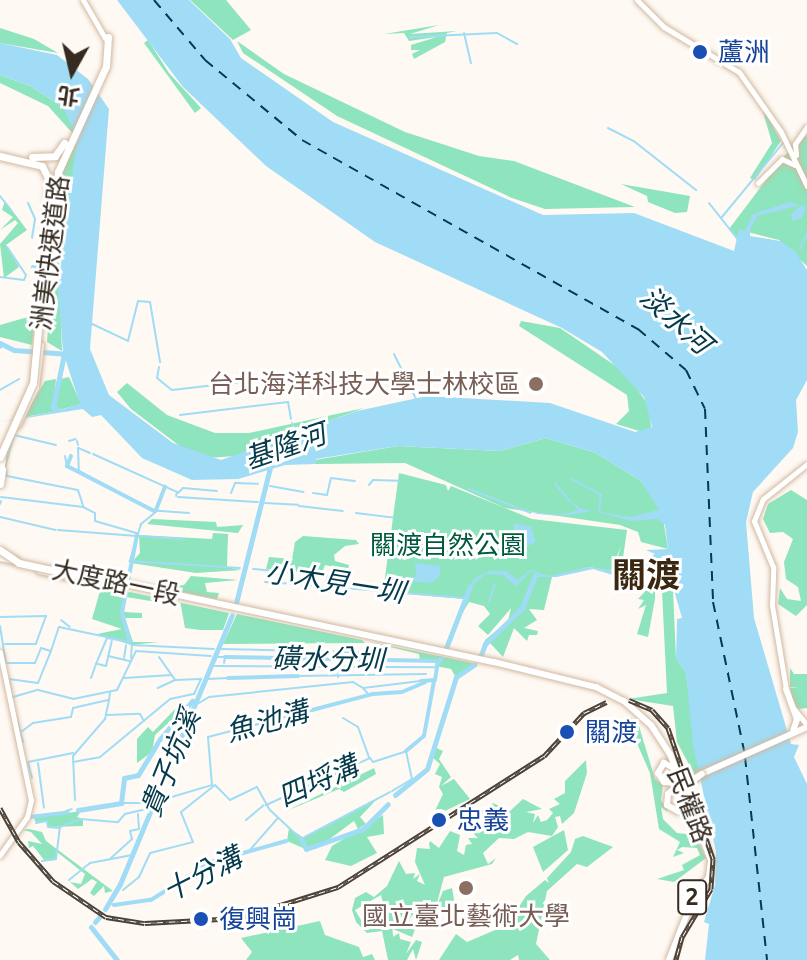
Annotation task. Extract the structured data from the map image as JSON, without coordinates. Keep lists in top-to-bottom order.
{
  "streets": {
    "highway": ["洲美快速道路"],
    "main road": ["大度路一段", "民權路", "2"]
  },
  "crossings": [
    ["大度路一段", "民權路"]
  ],
  "districts": ["關渡"],
  "water": [
    "淡水河",
    "基隆河",
    "小木見一圳",
    "磺水分圳",
    "魚池溝",
    "貴子坑溪",
    "四埒溝",
    "十分溝"
  ],
  "parks": ["關渡自然公園"],
  "places": [
    "蘆洲",
    "台北海洋科技大學士林校區",
    "關渡",
    "忠義",
    "國立臺北藝術大學",
    "復興崗"
  ],
  "north": "bottom"
}
